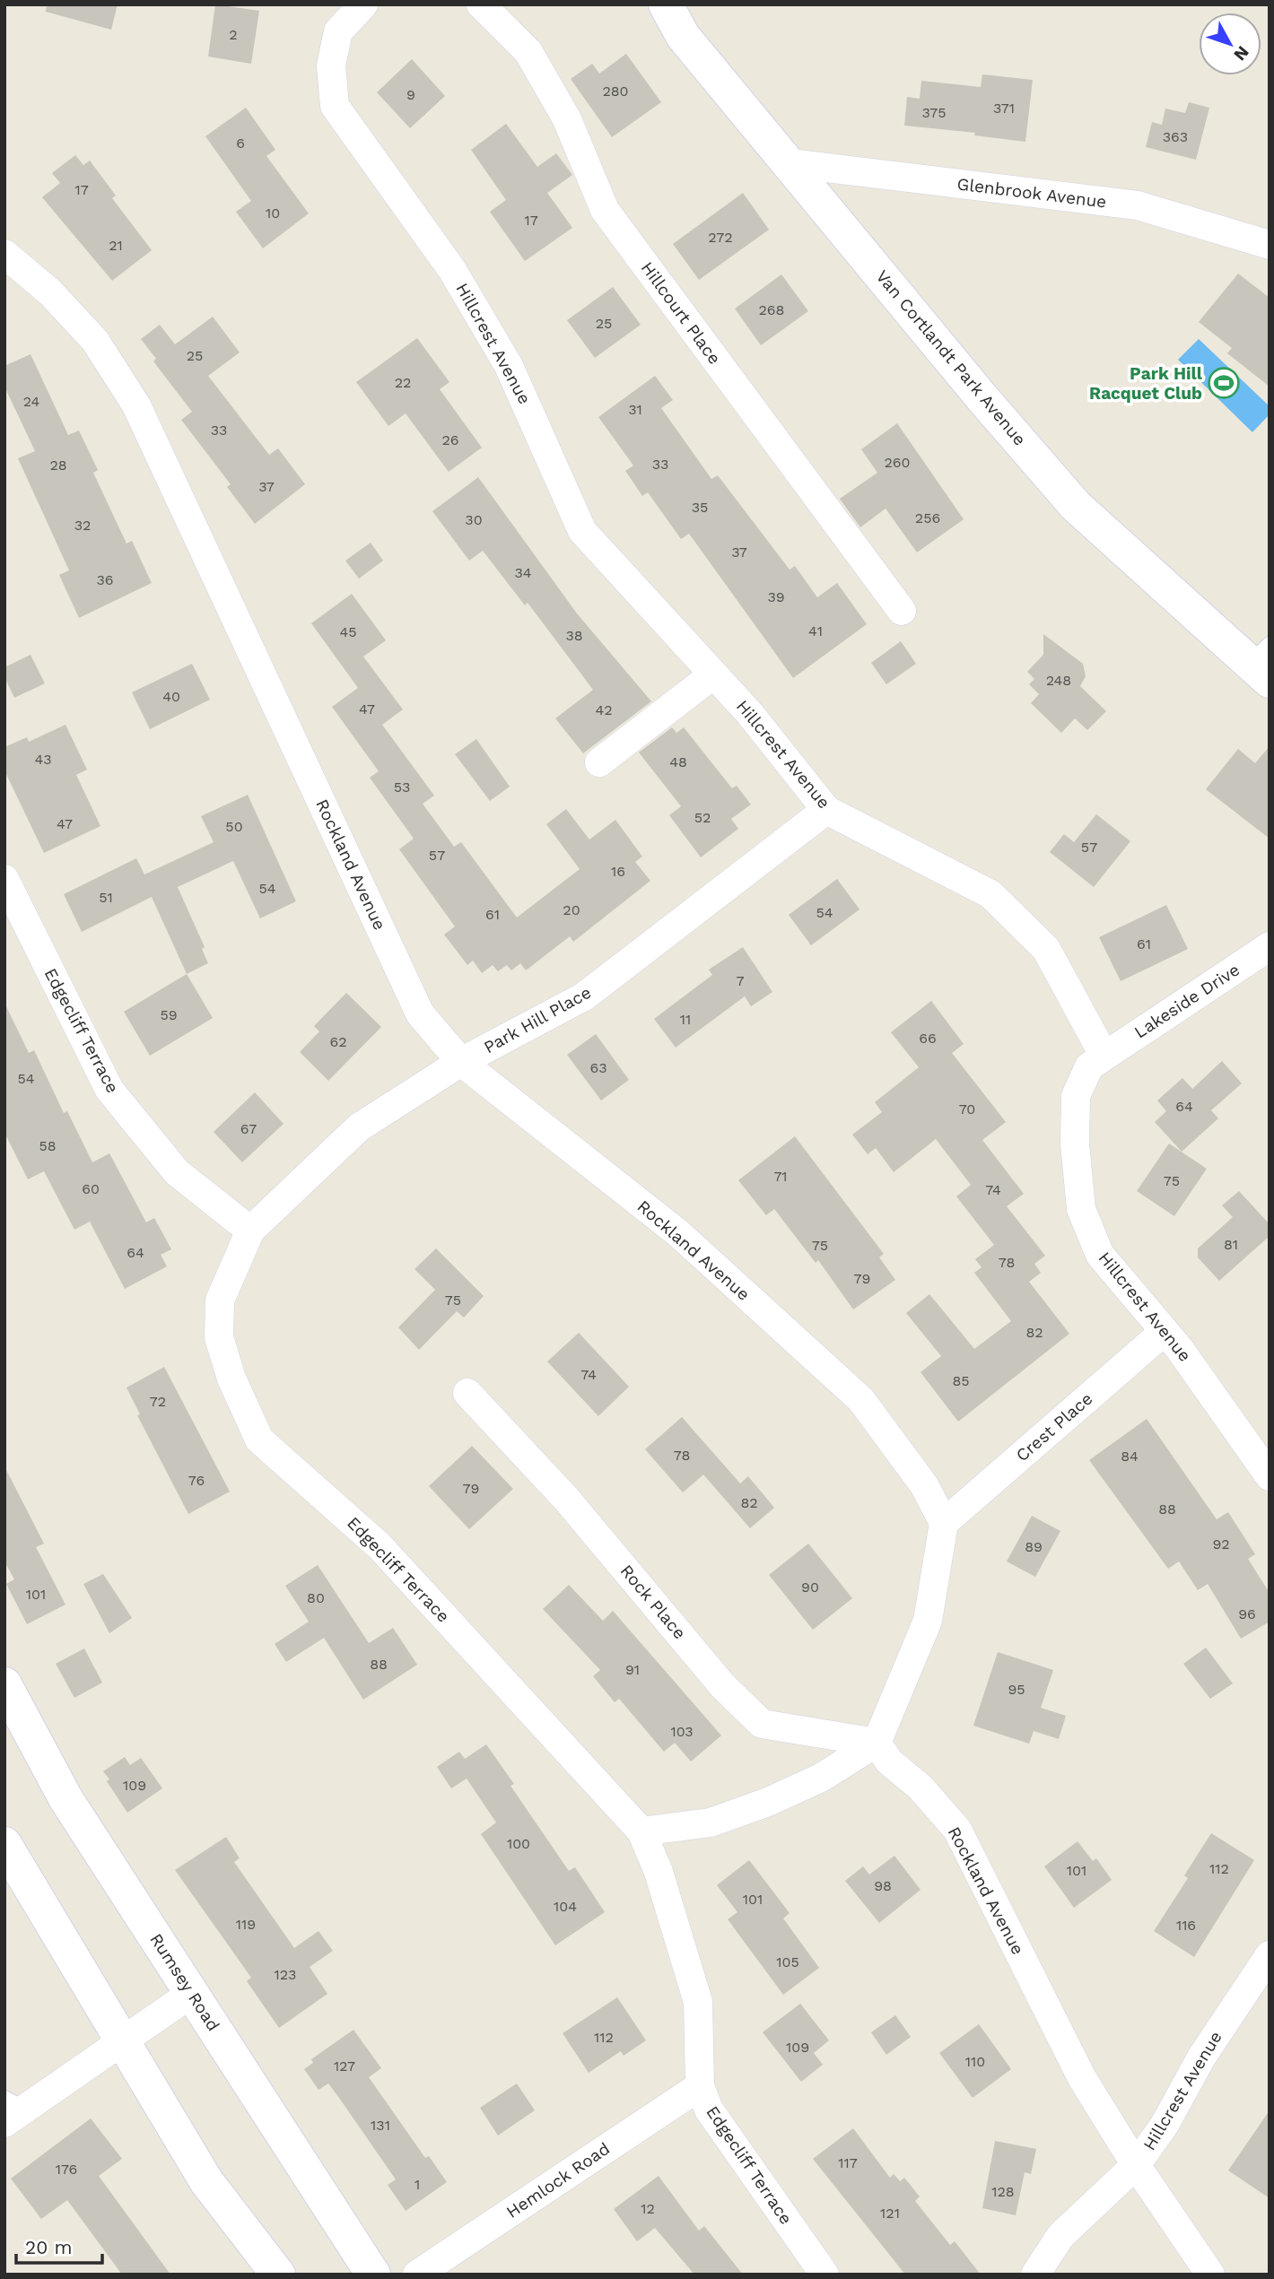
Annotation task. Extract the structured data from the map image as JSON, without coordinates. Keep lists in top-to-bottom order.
{
  "streets": {
    "street": [
      "Glenbrook Avenue",
      "Hillcourt Place",
      "Hillcrest Avenue",
      "Van Cortlandt Park Avenue",
      "Rockland Avenue",
      "Lakeside Drive",
      "Park Hill Place",
      "Edgecliff Terrace",
      "Crest Place",
      "Rock Place",
      "Rumsey Road",
      "Hemlock Road"
    ]
  },
  "crossings": [
    ["Glenbrook Avenue", "Van Cortlandt Park Avenue"],
    ["Hillcrest Avenue", "Rockland Avenue"],
    ["Hillcrest Avenue", "Lakeside Drive"],
    ["Hillcrest Avenue", "Park Hill Place"],
    ["Hillcrest Avenue", "Crest Place"],
    ["Rockland Avenue", "Park Hill Place"],
    ["Rockland Avenue", "Crest Place"],
    ["Rockland Avenue", "Rock Place"],
    ["Park Hill Place", "Edgecliff Terrace"],
    ["Edgecliff Terrace", "Hemlock Road"]
  ],
  "places": {
    "sports": ["Park Hill Racquet Club"]
  },
  "house_numbers": [
    "2",
    "280",
    "9",
    "371",
    "375",
    "363",
    "6",
    "17",
    "10",
    "17",
    "272",
    "21",
    "268",
    "25",
    "25",
    "22",
    "24",
    "31",
    "33",
    "26",
    "260",
    "33",
    "28",
    "37",
    "35",
    "256",
    "30",
    "32",
    "37",
    "34",
    "36",
    "39",
    "41",
    "45",
    "38",
    "248",
    "40",
    "47",
    "42",
    "43",
    "48",
    "53",
    "52",
    "47",
    "50",
    "57",
    "57",
    "16",
    "54",
    "51",
    "20",
    "54",
    "61",
    "61",
    "7",
    "59",
    "11",
    "66",
    "62",
    "63",
    "54",
    "64",
    "70",
    "67",
    "58",
    "71",
    "75",
    "60",
    "74",
    "81",
    "75",
    "64",
    "78",
    "79",
    "75",
    "82",
    "74",
    "85",
    "72",
    "78",
    "84",
    "76",
    "79",
    "82",
    "88",
    "92",
    "89",
    "90",
    "101",
    "80",
    "96",
    "88",
    "91",
    "95",
    "103",
    "109",
    "100",
    "112",
    "101",
    "98",
    "101",
    "104",
    "119",
    "116",
    "105",
    "123",
    "112",
    "109",
    "110",
    "127",
    "131",
    "117",
    "176",
    "1",
    "128",
    "12",
    "121"
  ],
  "scale_bar": "20 m",
  "north": "bottom right"
}
